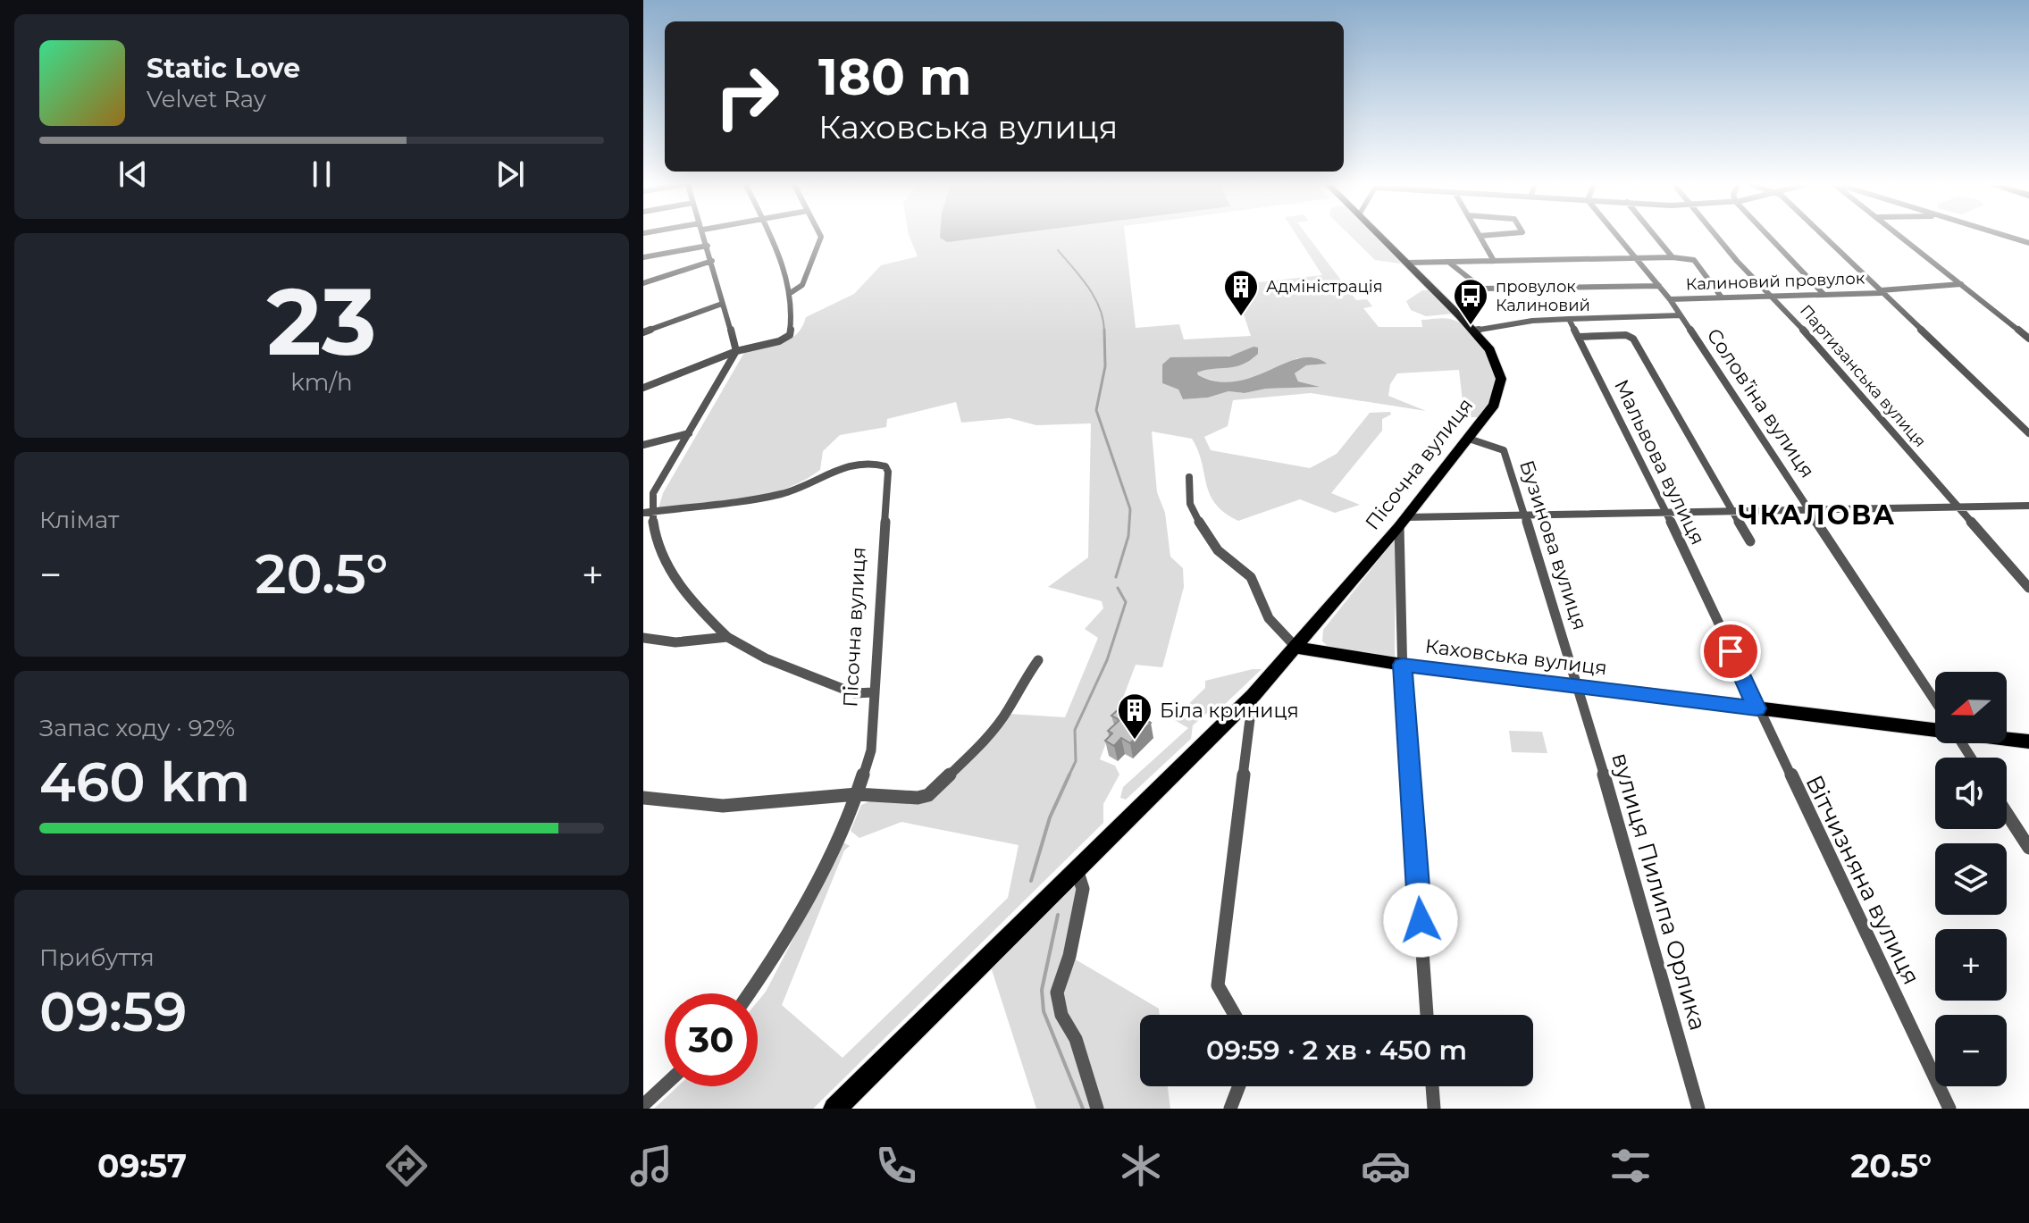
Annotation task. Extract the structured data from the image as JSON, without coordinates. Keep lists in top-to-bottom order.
{
  "streets": {
    "main road": ["Пісочна вулиця", "Каховська вулиця"],
    "street": [
      "Калиновий провулок",
      "Партизанська вулиця",
      "Соловʼїна вулиця",
      "Мальвова вулиця",
      "Бузинова вулиця",
      "Вітчизняна вулиця",
      "вулиця Пилипа Орлика"
    ]
  },
  "crossings": [
    ["Калиновий провулок", "Партизанська вулиця"],
    ["Калиновий провулок", "Соловʼїна вулиця"],
    ["Мальвова вулиця", "Каховська вулиця"],
    ["Мальвова вулиця", "Вітчизняна вулиця"],
    ["Пісочна вулиця", "Бузинова вулиця"],
    ["Пісочна вулиця", "Каховська вулиця"],
    ["Бузинова вулиця", "Каховська вулиця"],
    ["Бузинова вулиця", "вулиця Пилипа Орлика"],
    ["Каховська вулиця", "Вітчизняна вулиця"],
    ["Каховська вулиця", "вулиця Пилипа Орлика"]
  ],
  "districts": ["ЧКАЛОВА"],
  "places": {
    "building": ["Адміністрація", "Біла криниця"],
    "bus stop": ["провулок Калиновий"]
  },
  "north": "left",
  "page": {
    "turn": ["180 m", "Каховська вулиця"],
    "song": ["Static Love", "Velvet Ray"],
    "tile": [
      ["23", "km/h"],
      "Клімат",
      ["Запас ходу · 92%", "460 km"],
      ["Прибуття", "09:59"]
    ],
    "heat": ["−", "20.5°", "+"],
    "map_buttons": ["+", "−"],
    "limit": "30",
    "trip": "09:59 · 2 хв · 450 m",
    "tabs": ["09:57", "20.5°"]
  }
}
